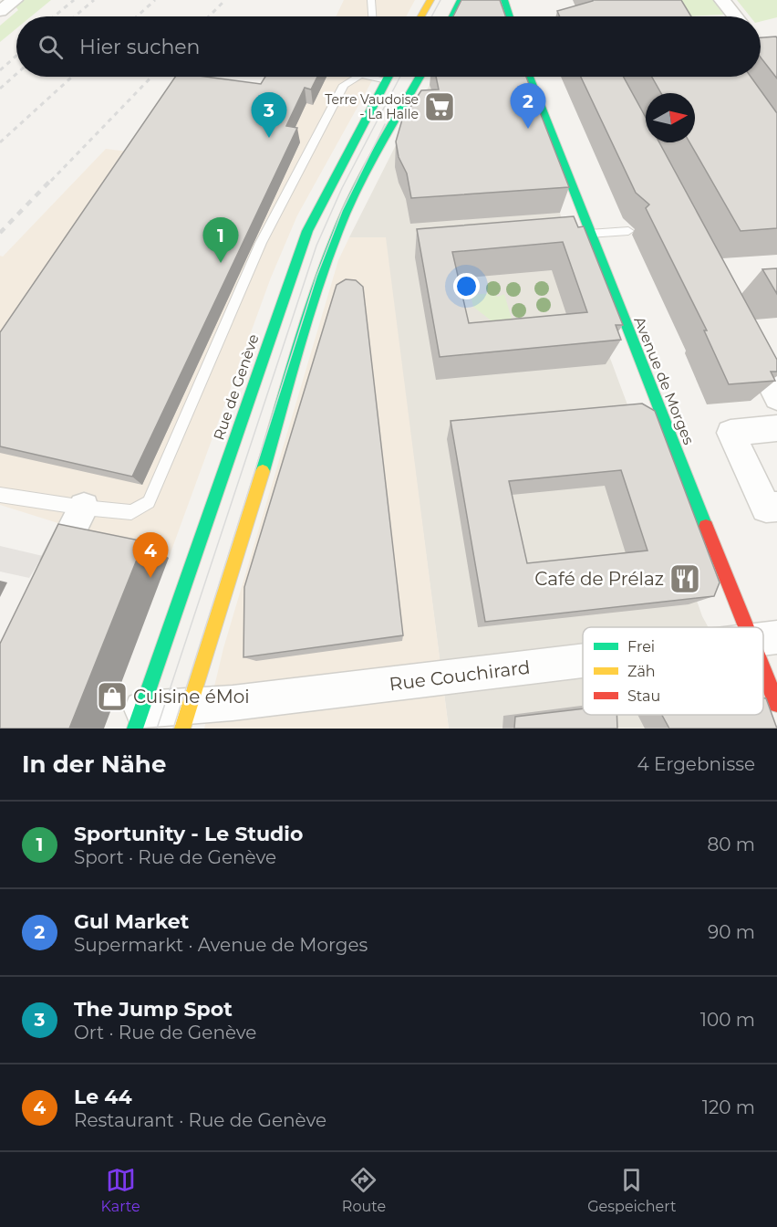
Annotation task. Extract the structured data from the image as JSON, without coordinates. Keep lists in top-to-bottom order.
{
  "streets": {
    "main road": ["Avenue de Morges", "Rue de Genève"],
    "street": ["Rue Couchirard"]
  },
  "crossings": [
    ["Rue de Genève", "Rue Couchirard"]
  ],
  "places": {
    "supermarket": ["Terre Vaudoise - La Halle"],
    "restaurant": ["Café de Prélaz"],
    "shop": ["Cuisine éMoi"]
  },
  "legend": ["Frei", "Zäh", "Stau"],
  "north": "right",
  "page": {
    "search": "Hier suchen",
    "pins": [
      "2",
      "3",
      "1",
      "4"
    ],
    "heading": ["In der Nähe", "4 Ergebnisse"],
    "list": [
      {
        "mark": "1",
        "name": "Sportunity - Le Studio",
        "note": "Sport · Rue de Genève",
        "value": "80 m"
      },
      {
        "mark": "2",
        "name": "Gul Market",
        "note": "Supermarkt · Avenue de Morges",
        "value": "90 m"
      },
      {
        "mark": "3",
        "name": "The Jump Spot",
        "note": "Ort · Rue de Genève",
        "value": "100 m"
      },
      {
        "mark": "4",
        "name": "Le 44",
        "note": "Restaurant · Rue de Genève",
        "value": "120 m"
      }
    ],
    "nav": ["Karte", "Route", "Gespeichert"]
  }
}
